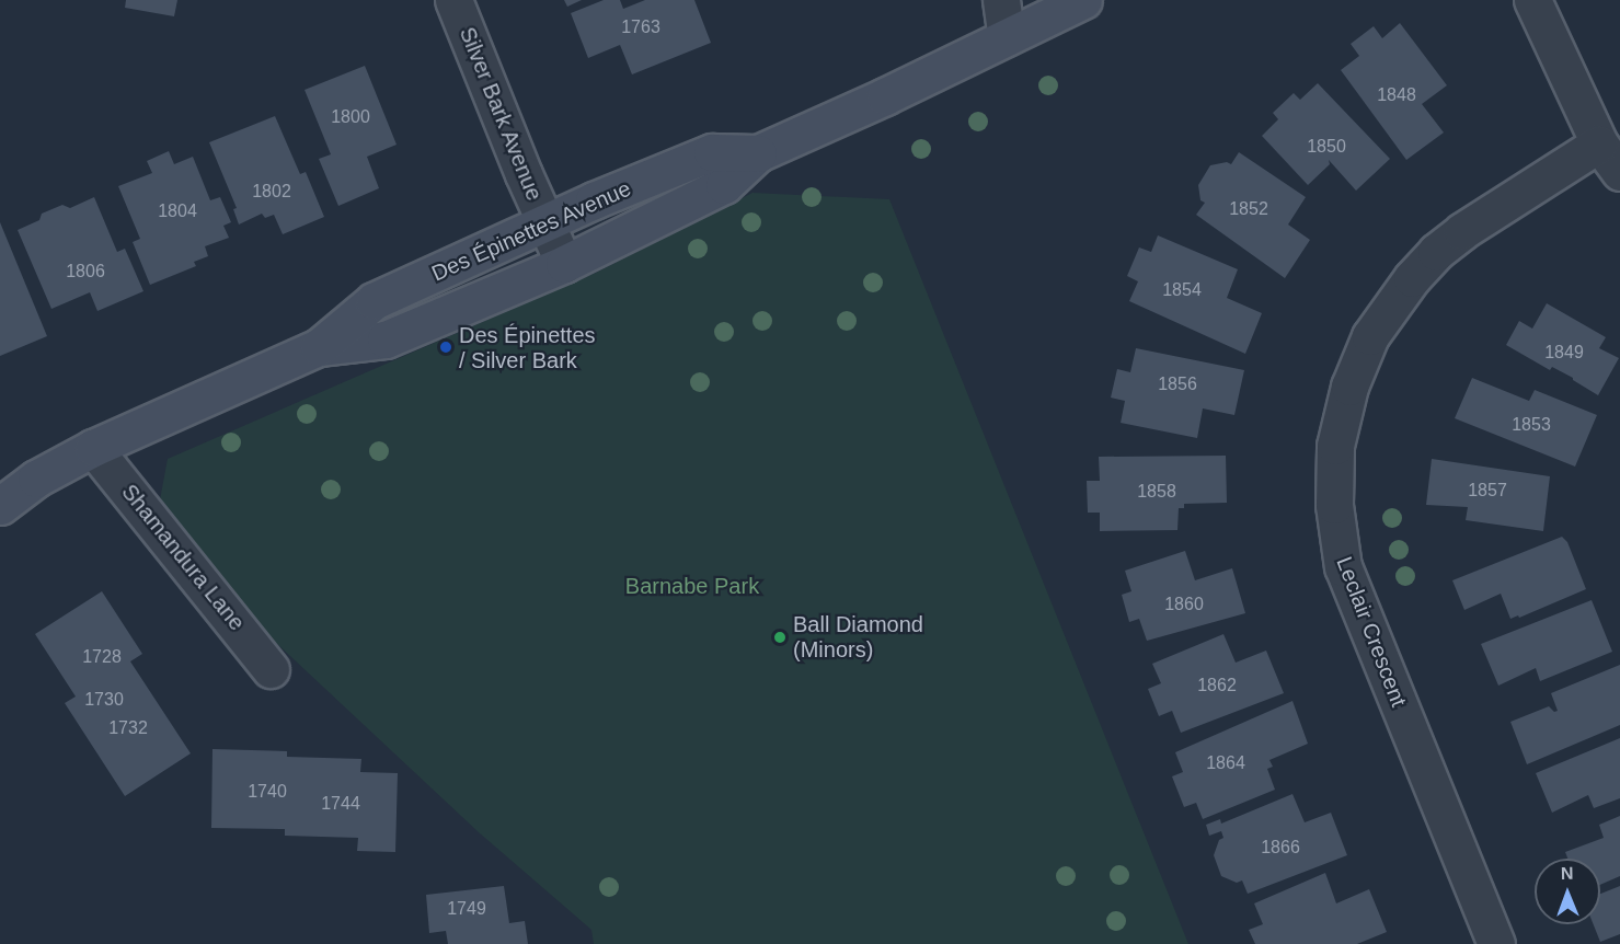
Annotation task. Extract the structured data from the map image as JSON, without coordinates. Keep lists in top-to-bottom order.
{
  "streets": {
    "street": [
      "Silver Bark Avenue",
      "Des Épinettes Avenue",
      "Shamandura Lane",
      "Leclair Crescent"
    ]
  },
  "crossings": [
    ["Silver Bark Avenue", "Des Épinettes Avenue"],
    ["Des Épinettes Avenue", "Shamandura Lane"]
  ],
  "parks": ["Barnabe Park"],
  "places": ["Des Épinettes / Silver Bark", "Ball Diamond (Minors)"],
  "house_numbers": [
    "1763",
    "1848",
    "1800",
    "1850",
    "1802",
    "1852",
    "1804",
    "1806",
    "1854",
    "1849",
    "1856",
    "1853",
    "1857",
    "1858",
    "1860",
    "1728",
    "1862",
    "1730",
    "1732",
    "1864",
    "1740",
    "1744",
    "1866",
    "1749"
  ],
  "north": "top"
}
